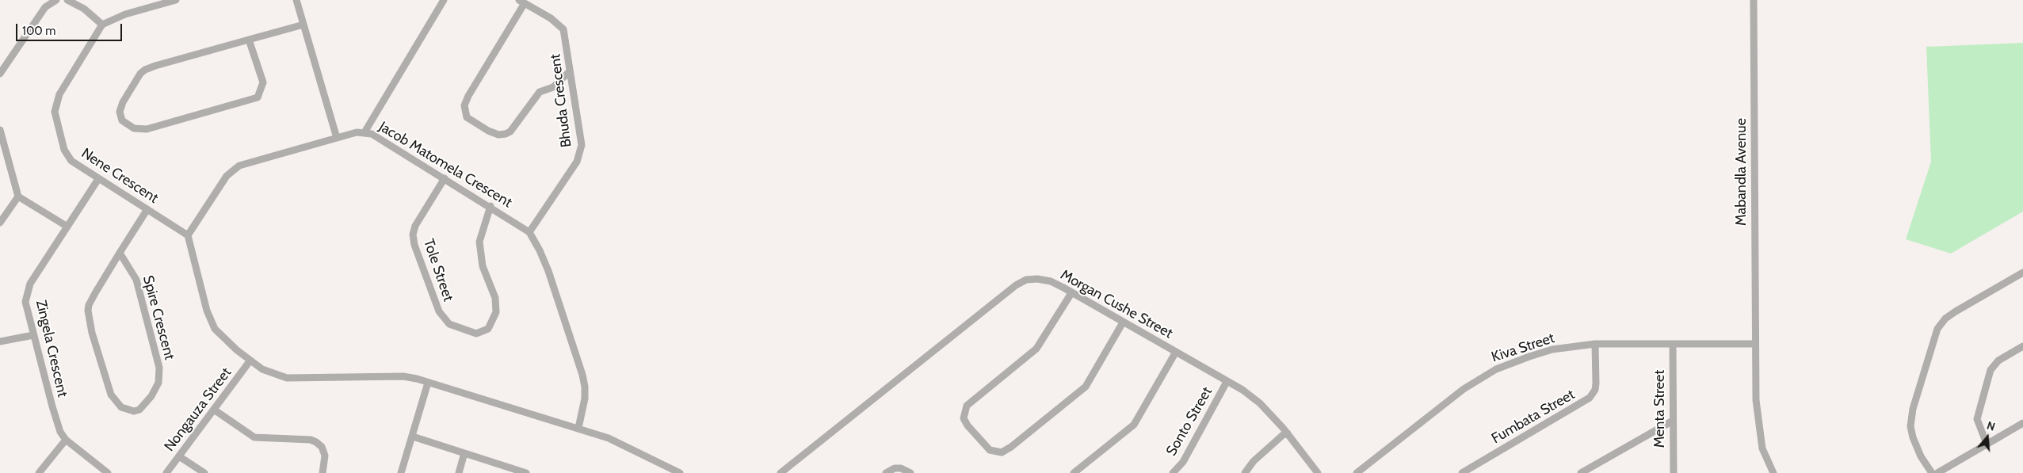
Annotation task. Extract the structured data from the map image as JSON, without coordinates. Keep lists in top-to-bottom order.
{
  "streets": {
    "street": [
      "Bhuda Crescent",
      "Jacob Matomela Crescent",
      "Mabandla Avenue",
      "Nene Crescent",
      "Tole Street",
      "Morgan Cushe Street",
      "Spire Crescent",
      "Kiva Street",
      "Zingela Crescent",
      "Menta Street",
      "Nongauza Street",
      "Fumbata Street",
      "Sonto Street"
    ]
  },
  "crossings": [
    ["Bhuda Crescent", "Jacob Matomela Crescent"],
    ["Jacob Matomela Crescent", "Nene Crescent"],
    ["Jacob Matomela Crescent", "Tole Street"],
    ["Mabandla Avenue", "Kiva Street"],
    ["Nene Crescent", "Spire Crescent"],
    ["Nene Crescent", "Zingela Crescent"],
    ["Morgan Cushe Street", "Sonto Street"],
    ["Kiva Street", "Menta Street"],
    ["Kiva Street", "Fumbata Street"]
  ],
  "scale_bar": "100 m",
  "north": "top"
}
